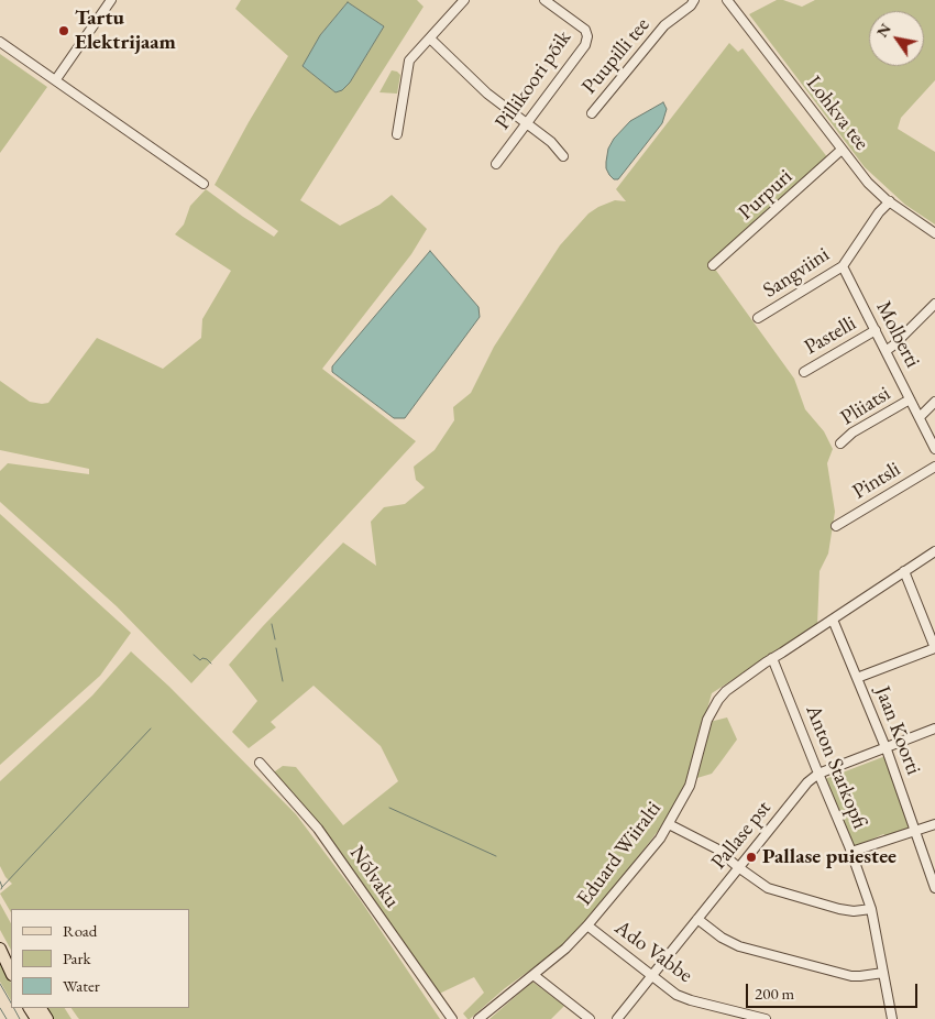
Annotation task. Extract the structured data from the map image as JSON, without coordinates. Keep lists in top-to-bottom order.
{
  "streets": {
    "street": [
      "Puupilli tee",
      "Pillikoori põik",
      "Lohkva tee",
      "Purpuri",
      "Sangviini",
      "Molberti",
      "Pastelli",
      "Pliiatsi",
      "Pintsli",
      "Jaan Koorti",
      "Anton Starkopfi",
      "Pallase pst",
      "Eduard Wiiralti",
      "Nõlvaku",
      "Ado Vabbe"
    ]
  },
  "crossings": [
    ["Lohkva tee", "Purpuri"],
    ["Lohkva tee", "Sangviini"],
    ["Sangviini", "Molberti"],
    ["Molberti", "Pastelli"],
    ["Molberti", "Pliiatsi"],
    ["Jaan Koorti", "Pallase pst"],
    ["Jaan Koorti", "Eduard Wiiralti"],
    ["Anton Starkopfi", "Pallase pst"],
    ["Anton Starkopfi", "Eduard Wiiralti"],
    ["Pallase pst", "Ado Vabbe"],
    ["Eduard Wiiralti", "Ado Vabbe"]
  ],
  "places": ["Tartu Elektrijaam", "Pallase puiestee"],
  "legend": ["Road", "Park", "Water"],
  "scale_bar": "200 m",
  "north": "top left"
}
